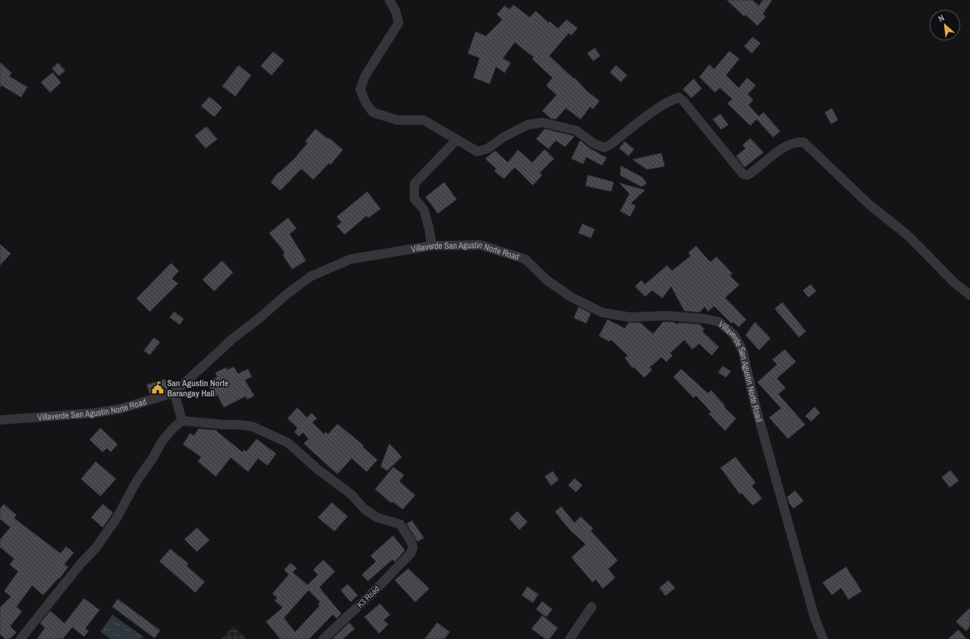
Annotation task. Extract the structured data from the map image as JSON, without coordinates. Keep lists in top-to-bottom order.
{
  "streets": {
    "street": ["Villaverde San Agustin Norte Road", "K3 Road"]
  },
  "places": {
    "public building": ["San Agustin Norte Barangay Hall"]
  },
  "north": "top left"
}
